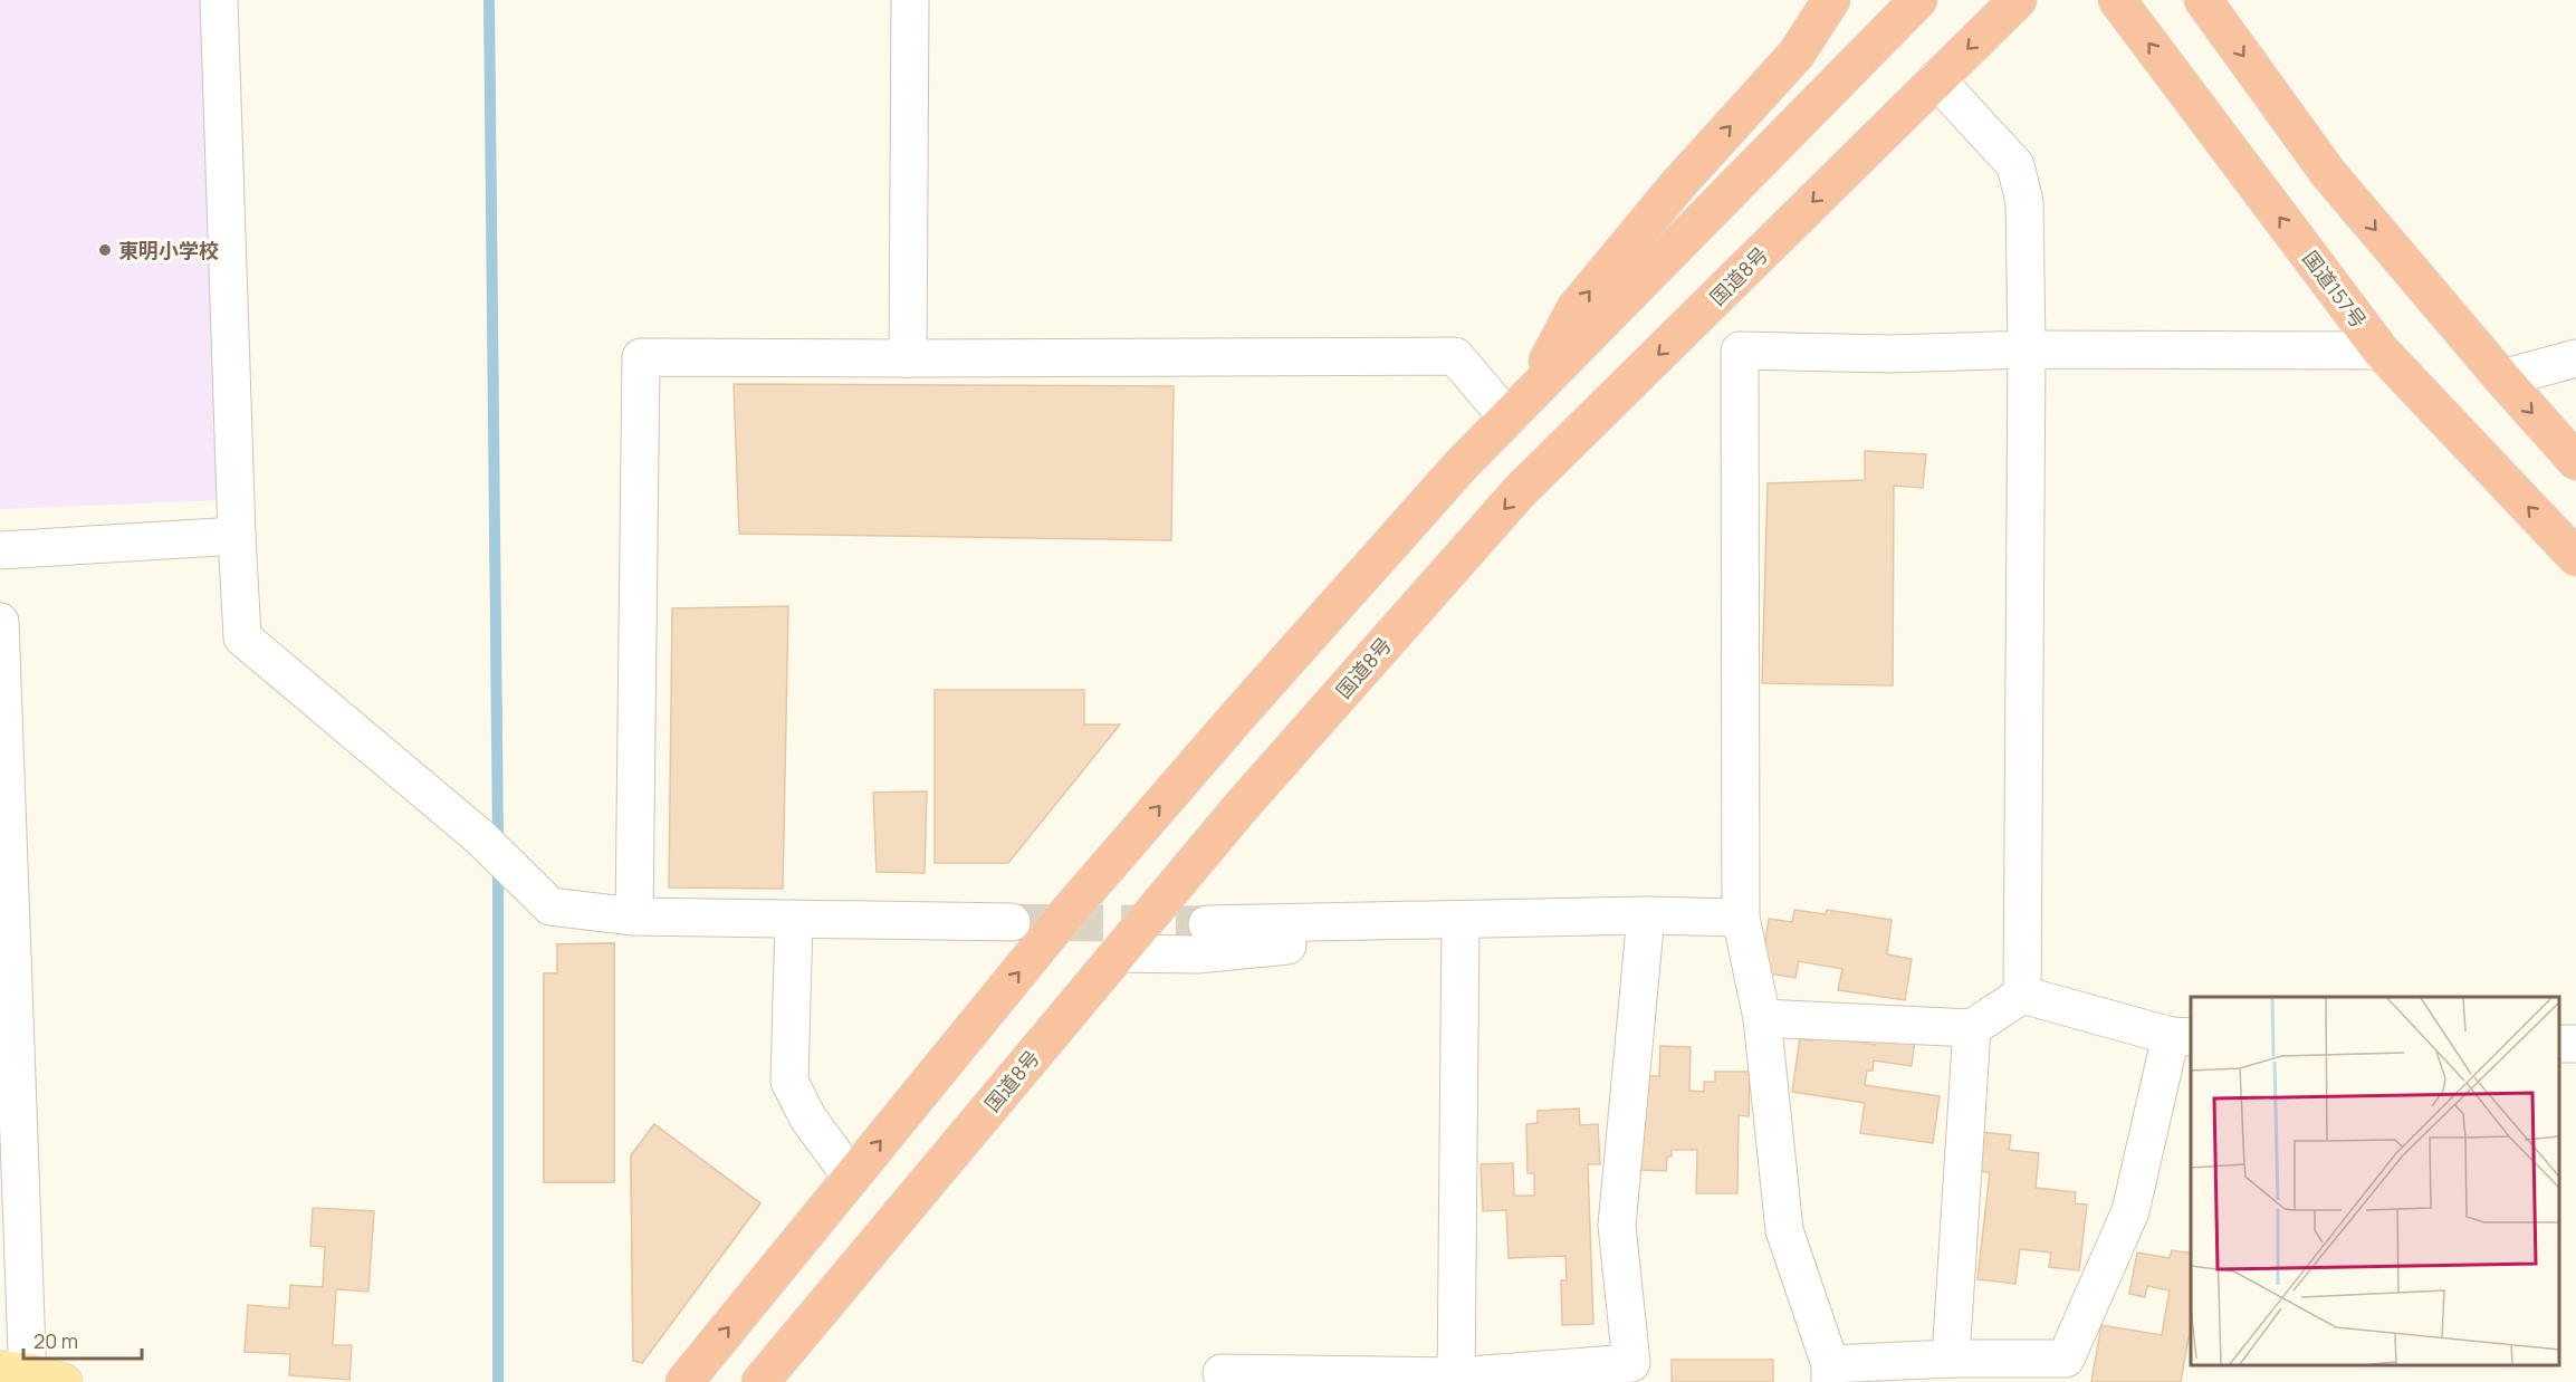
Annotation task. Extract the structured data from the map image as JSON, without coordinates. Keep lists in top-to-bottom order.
{
  "streets": {
    "highway": ["国道8号", "国道157号"]
  },
  "places": ["東明小学校"],
  "scale_bar": "20 m"
}
